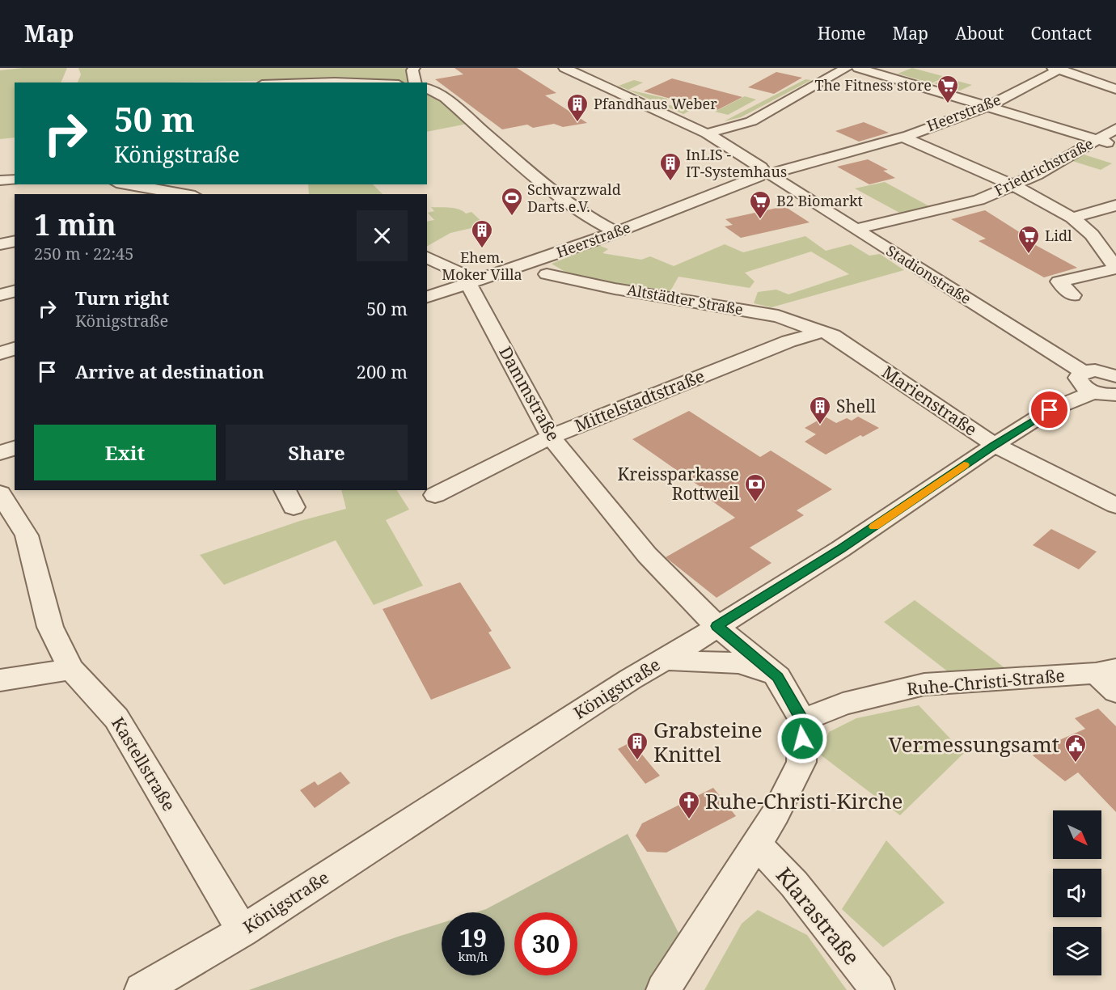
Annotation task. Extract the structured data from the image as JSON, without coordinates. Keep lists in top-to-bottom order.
{
  "streets": {
    "street": [
      "Heerstraße",
      "Friedrichstraße",
      "Stadionstraße",
      "Altstädter Straße",
      "Dammstraße",
      "Mittelstadtstraße",
      "Marienstraße",
      "Ruhe-Christi-Straße",
      "Königstraße",
      "Kastellstraße",
      "Klarastraße"
    ]
  },
  "crossings": [
    ["Heerstraße", "Stadionstraße"],
    ["Heerstraße", "Dammstraße"],
    ["Friedrichstraße", "Stadionstraße"],
    ["Altstädter Straße", "Mittelstadtstraße"],
    ["Altstädter Straße", "Marienstraße"],
    ["Dammstraße", "Mittelstadtstraße"],
    ["Dammstraße", "Königstraße"],
    ["Mittelstadtstraße", "Marienstraße"],
    ["Marienstraße", "Königstraße"],
    ["Königstraße", "Kastellstraße"]
  ],
  "places": {
    "supermarket": ["The Fitness store", "B2 Biomarkt", "Lidl"],
    "building": [
      "Pfandhaus Weber",
      "InLIS - IT-Systemhaus",
      "Ehem. Moker Villa",
      "Shell",
      "Grabsteine Knittel"
    ],
    "sports": ["Schwarzwald Darts e.V."],
    "bank": ["Kreissparkasse Rottweil"],
    "public building": ["Vermessungsamt"],
    "church": ["Ruhe-Christi-Kirche"]
  },
  "north": "bottom right",
  "page": {
    "header": "Map",
    "nav": [
      "Home",
      "Map",
      "About",
      "Contact"
    ],
    "turn": ["50 m", "Königstraße"],
    "heading": ["1 min", "250 m · 22:45"],
    "list": [
      {
        "name": "Turn right",
        "note": "Königstraße",
        "value": "50 m"
      },
      {
        "name": "Arrive at destination",
        "value": "200 m"
      }
    ],
    "buttons": ["Exit", "Share"],
    "speed": "19 km/h",
    "limit": "30"
  }
}
